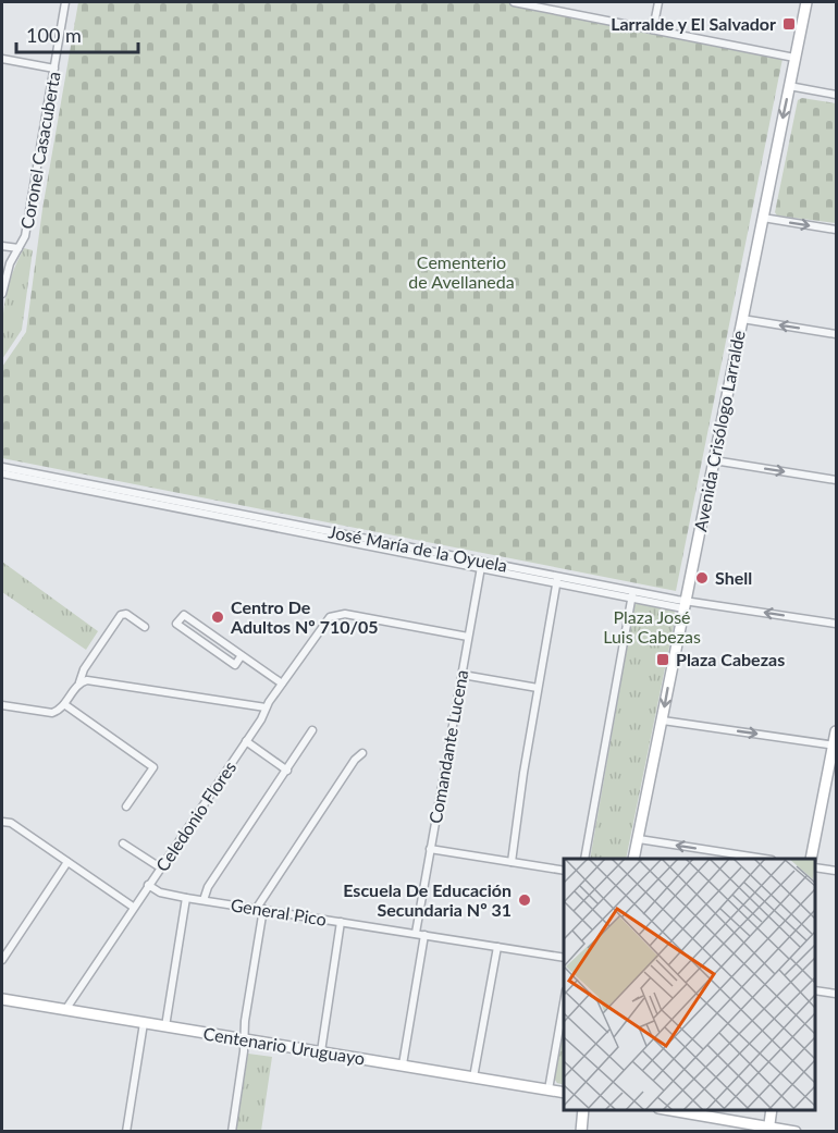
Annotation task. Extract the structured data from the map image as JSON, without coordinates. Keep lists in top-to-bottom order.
{
  "streets": {
    "street": [
      "Coronel Casacuberta",
      "Avenida Crisólogo Larralde",
      "José María de la Oyuela",
      "Comandante Lucena",
      "Celedonio Flores",
      "General Pico",
      "Centenario Uruguayo"
    ]
  },
  "crossings": [
    ["Avenida Crisólogo Larralde", "José María de la Oyuela"],
    ["José María de la Oyuela", "Comandante Lucena"],
    ["Comandante Lucena", "Celedonio Flores"],
    ["Comandante Lucena", "General Pico"],
    ["Celedonio Flores", "General Pico"],
    ["Celedonio Flores", "Centenario Uruguayo"]
  ],
  "parks": ["Cementerio de Avellaneda", "Plaza José Luis Cabezas"],
  "places": {
    "transit": ["Larralde y El Salvador", "Plaza Cabezas"],
    "other": ["Shell", "Centro De Adultos Nº 710/05", "Escuela De Educación Secundaria Nº 31"]
  },
  "scale_bar": "100 m"
}
